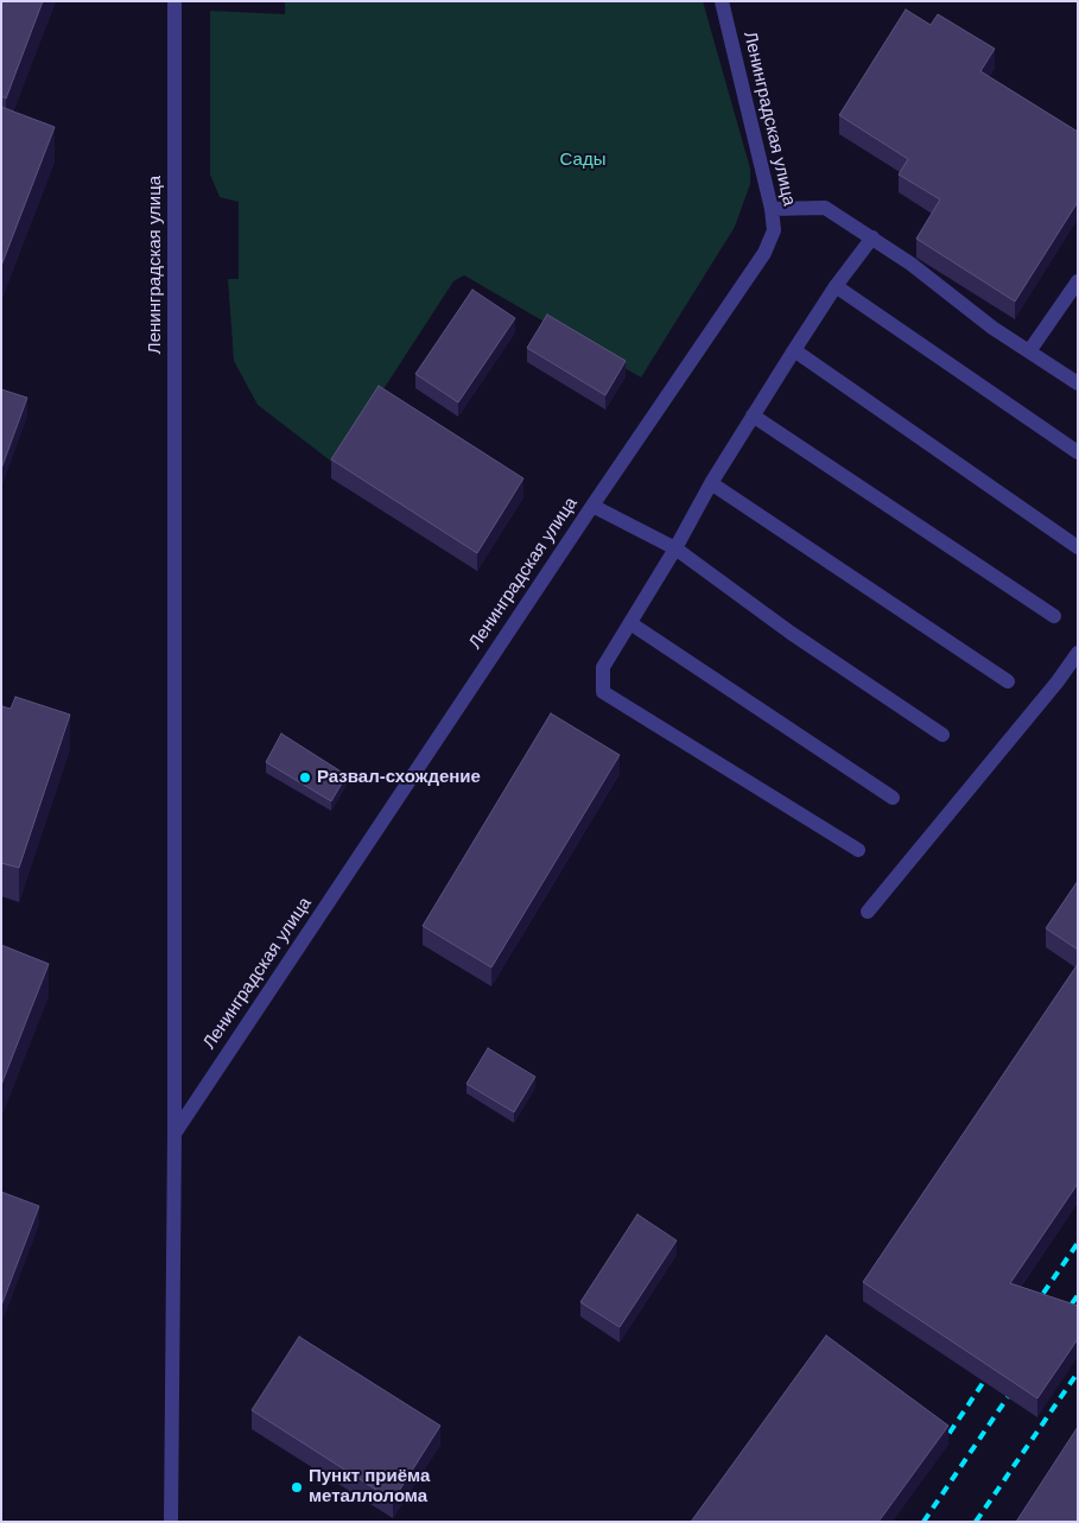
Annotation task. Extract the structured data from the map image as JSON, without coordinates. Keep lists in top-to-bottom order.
{
  "streets": {
    "street": ["Ленинградская улица"]
  },
  "parks": ["Сады"],
  "places": ["Развал-схождение", "Пункт приёма металлолома"]
}
